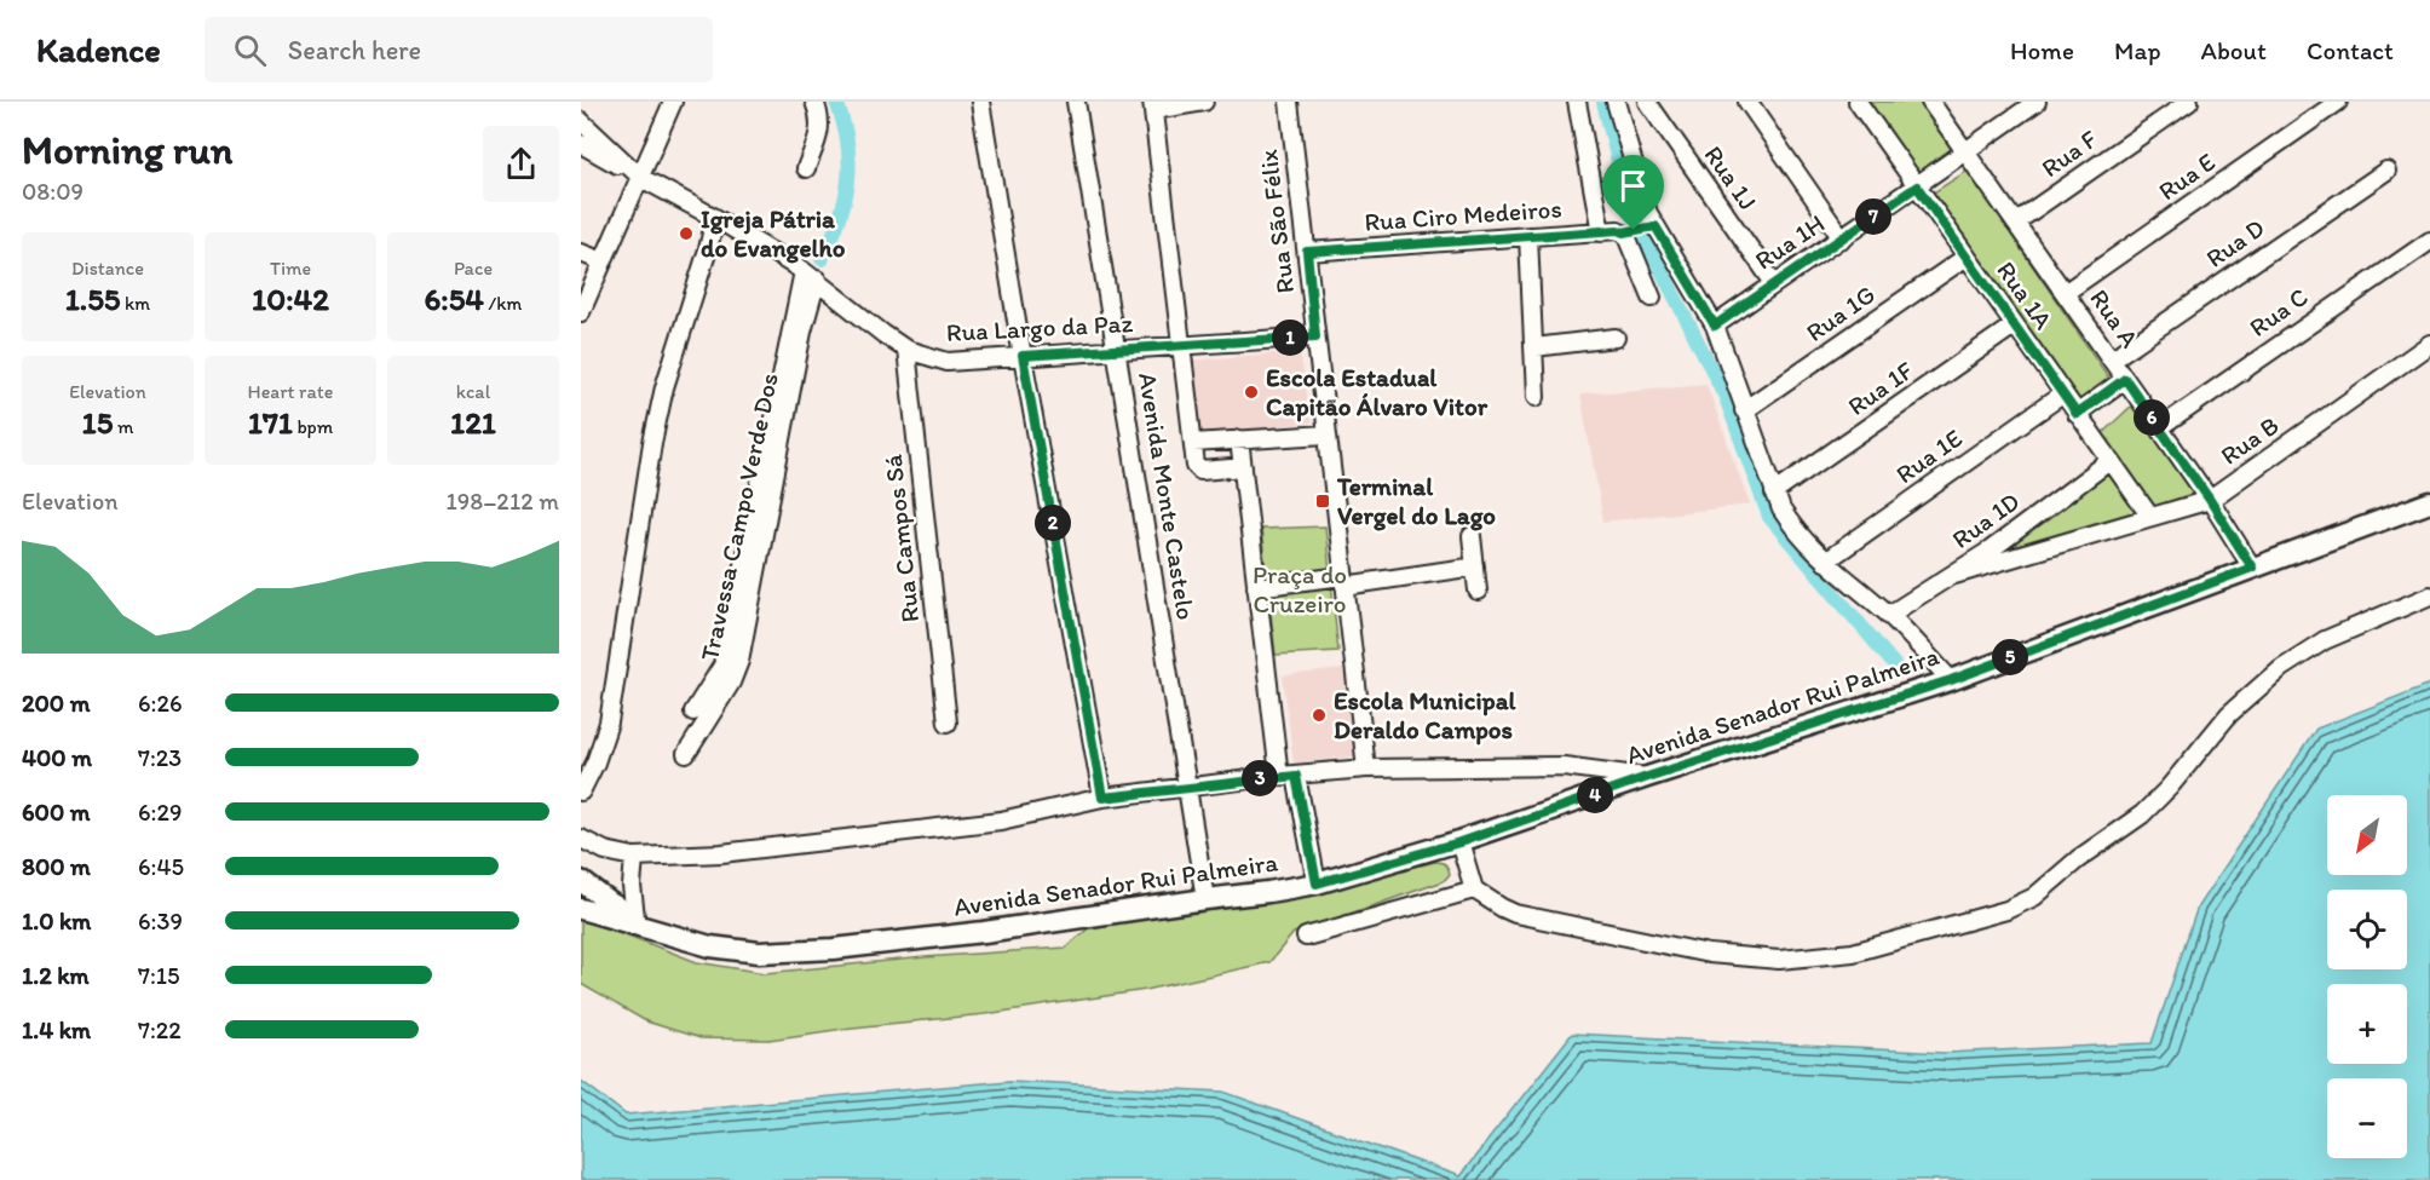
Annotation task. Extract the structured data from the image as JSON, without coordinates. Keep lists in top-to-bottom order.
{
  "streets": {
    "main road": ["Avenida Senador Rui Palmeira"],
    "street": [
      "Rua F",
      "Rua E",
      "Rua 1J",
      "Rua Ciro Medeiros",
      "Rua São Félix",
      "Rua 1H",
      "Rua D",
      "Rua 1A",
      "Rua C",
      "Rua 1G",
      "Rua A",
      "Rua Largo da Paz",
      "Rua 1F",
      "Rua B",
      "Rua 1E",
      "Avenida Monte Castelo",
      "Travessa Campo Verde Dos",
      "Rua 1D",
      "Rua Campos Sá"
    ]
  },
  "crossings": [
    ["Rua F", "Rua A"],
    ["Rua E", "Rua A"],
    ["Rua 1J", "Rua 1H"],
    ["Rua Ciro Medeiros", "Rua São Félix"],
    ["Rua São Félix", "Rua Largo da Paz"],
    ["Rua 1H", "Rua 1A"],
    ["Rua 1H", "Rua A"],
    ["Rua D", "Rua A"],
    ["Rua 1A", "Rua 1G"],
    ["Rua 1A", "Rua 1F"],
    ["Rua 1A", "Rua B"],
    ["Rua 1A", "Rua 1E"],
    ["Rua 1A", "Rua 1D"],
    ["Rua C", "Rua A"],
    ["Rua A", "Rua B"],
    ["Rua A", "Avenida Senador Rui Palmeira"],
    ["Rua Largo da Paz", "Avenida Monte Castelo"],
    ["Rua Largo da Paz", "Travessa Campo Verde Dos"],
    ["Rua Largo da Paz", "Rua Campos Sá"],
    ["Rua B", "Rua 1D"],
    ["Avenida Monte Castelo", "Avenida Senador Rui Palmeira"]
  ],
  "parks": ["Praça do Cruzeiro"],
  "places": {
    "other": ["Igreja Pátria do Evangelho", "Escola Estadual Capitão Álvaro Vitor", "Escola Municipal Deraldo Campos"],
    "transit": ["Terminal Vergel do Lago"]
  },
  "north": "bottom left",
  "page": {
    "header": "Kadence",
    "search": "Search here",
    "nav": [
      "Home",
      "Map",
      "About",
      "Contact"
    ],
    "heading": ["Morning run", "08:09"],
    "pins": [
      "7",
      "1",
      "6",
      "2",
      "5",
      "3",
      "4"
    ],
    "stats": [
      ["Distance", "1.55 km"],
      ["Time", "10:42"],
      ["Pace", "6:54 /km"],
      ["Elevation", "15 m"],
      ["Heart rate", "171 bpm"],
      ["kcal", "121"]
    ],
    "chart": ["Elevation", "198–212 m"],
    "list": [
      {
        "name": "200 m",
        "note": "6:26"
      },
      {
        "name": "400 m",
        "note": "7:23"
      },
      {
        "name": "600 m",
        "note": "6:29"
      },
      {
        "name": "800 m",
        "note": "6:45"
      },
      {
        "name": "1.0 km",
        "note": "6:39"
      },
      {
        "name": "1.2 km",
        "note": "7:15"
      },
      {
        "name": "1.4 km",
        "note": "7:22"
      }
    ],
    "map_buttons": ["+", "−"]
  }
}
